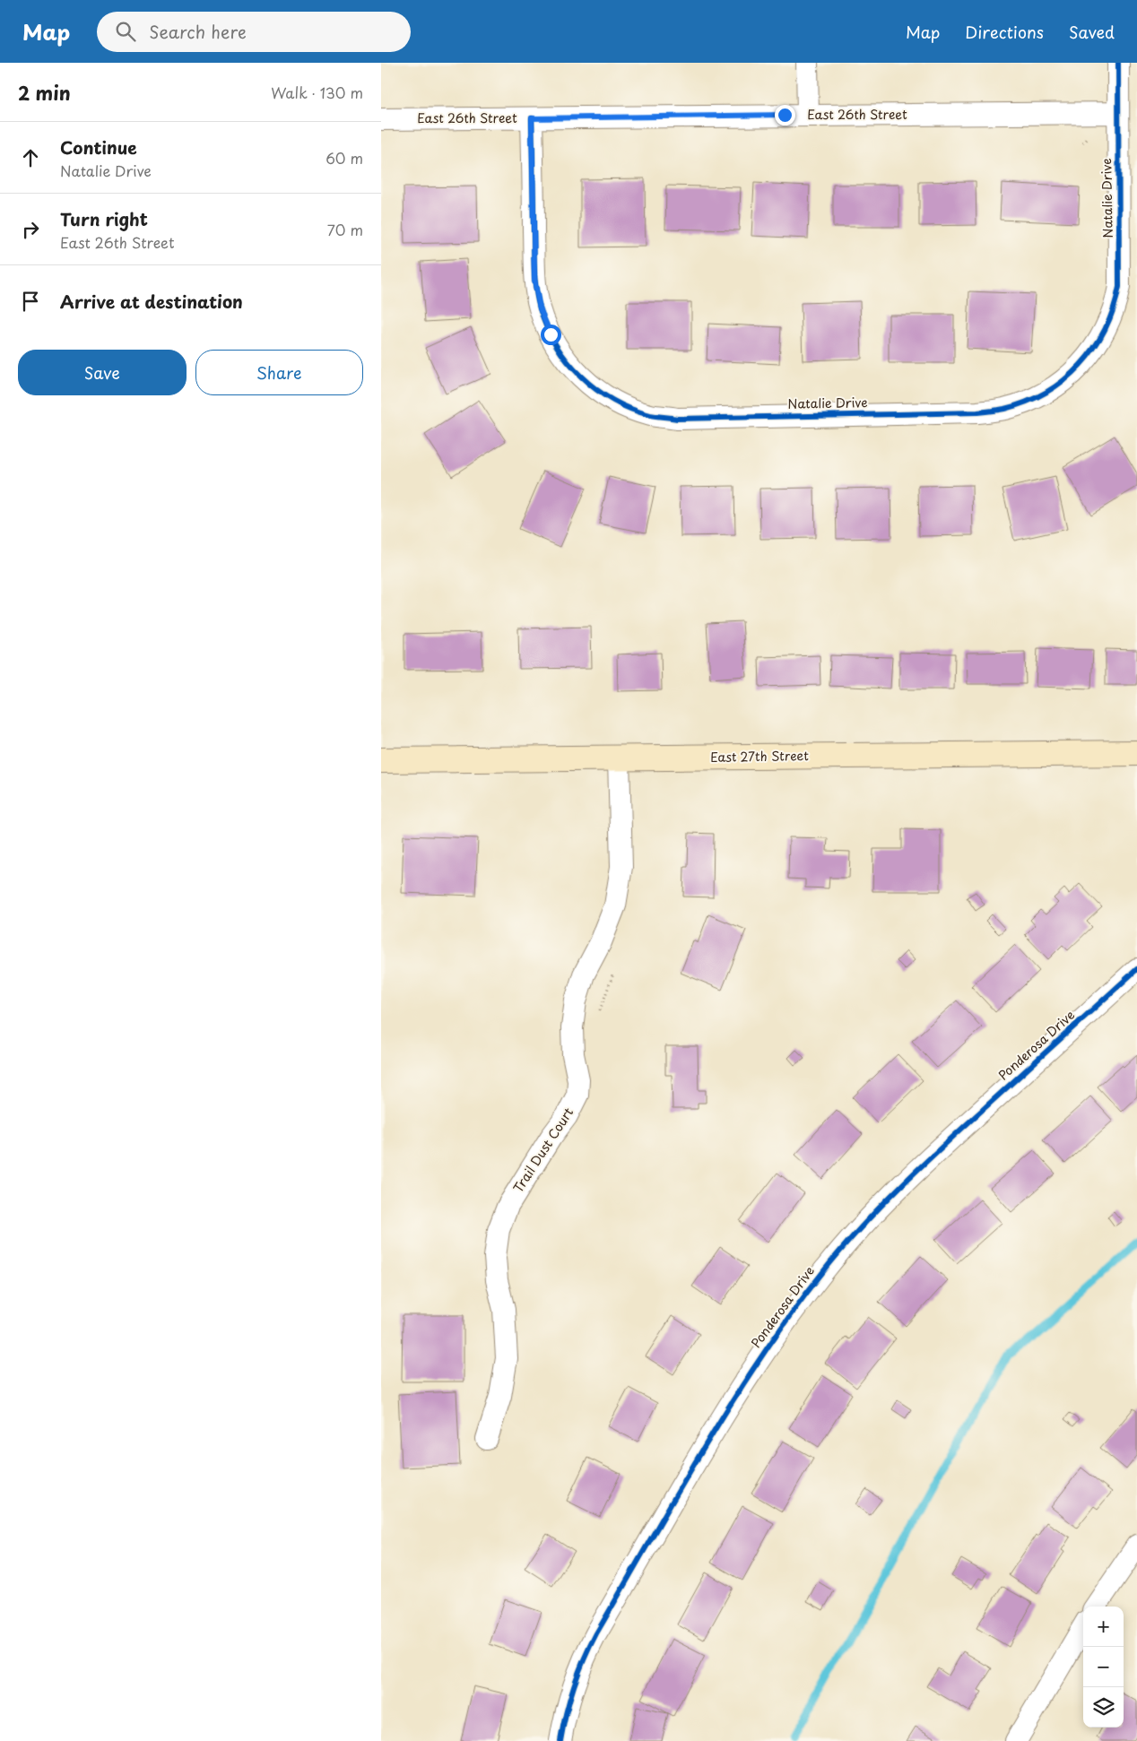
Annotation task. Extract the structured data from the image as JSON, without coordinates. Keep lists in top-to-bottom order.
{
  "streets": {
    "street": [
      "East 26th Street",
      "Natalie Drive",
      "East 27th Street",
      "Ponderosa Drive",
      "Trail Dust Court"
    ]
  },
  "crossings": [
    ["East 26th Street", "Natalie Drive"],
    ["East 27th Street", "Trail Dust Court"]
  ],
  "page": {
    "header": "Map",
    "search": "Search here",
    "nav": ["Map", "Directions", "Saved"],
    "heading": ["2 min", "Walk · 130 m"],
    "list": [
      ["Continue", "Natalie Drive", "60 m"],
      ["Turn right", "East 26th Street", "70 m"],
      "Arrive at destination"
    ],
    "buttons": ["Save", "Share"],
    "map_buttons": ["+", "−"]
  }
}
